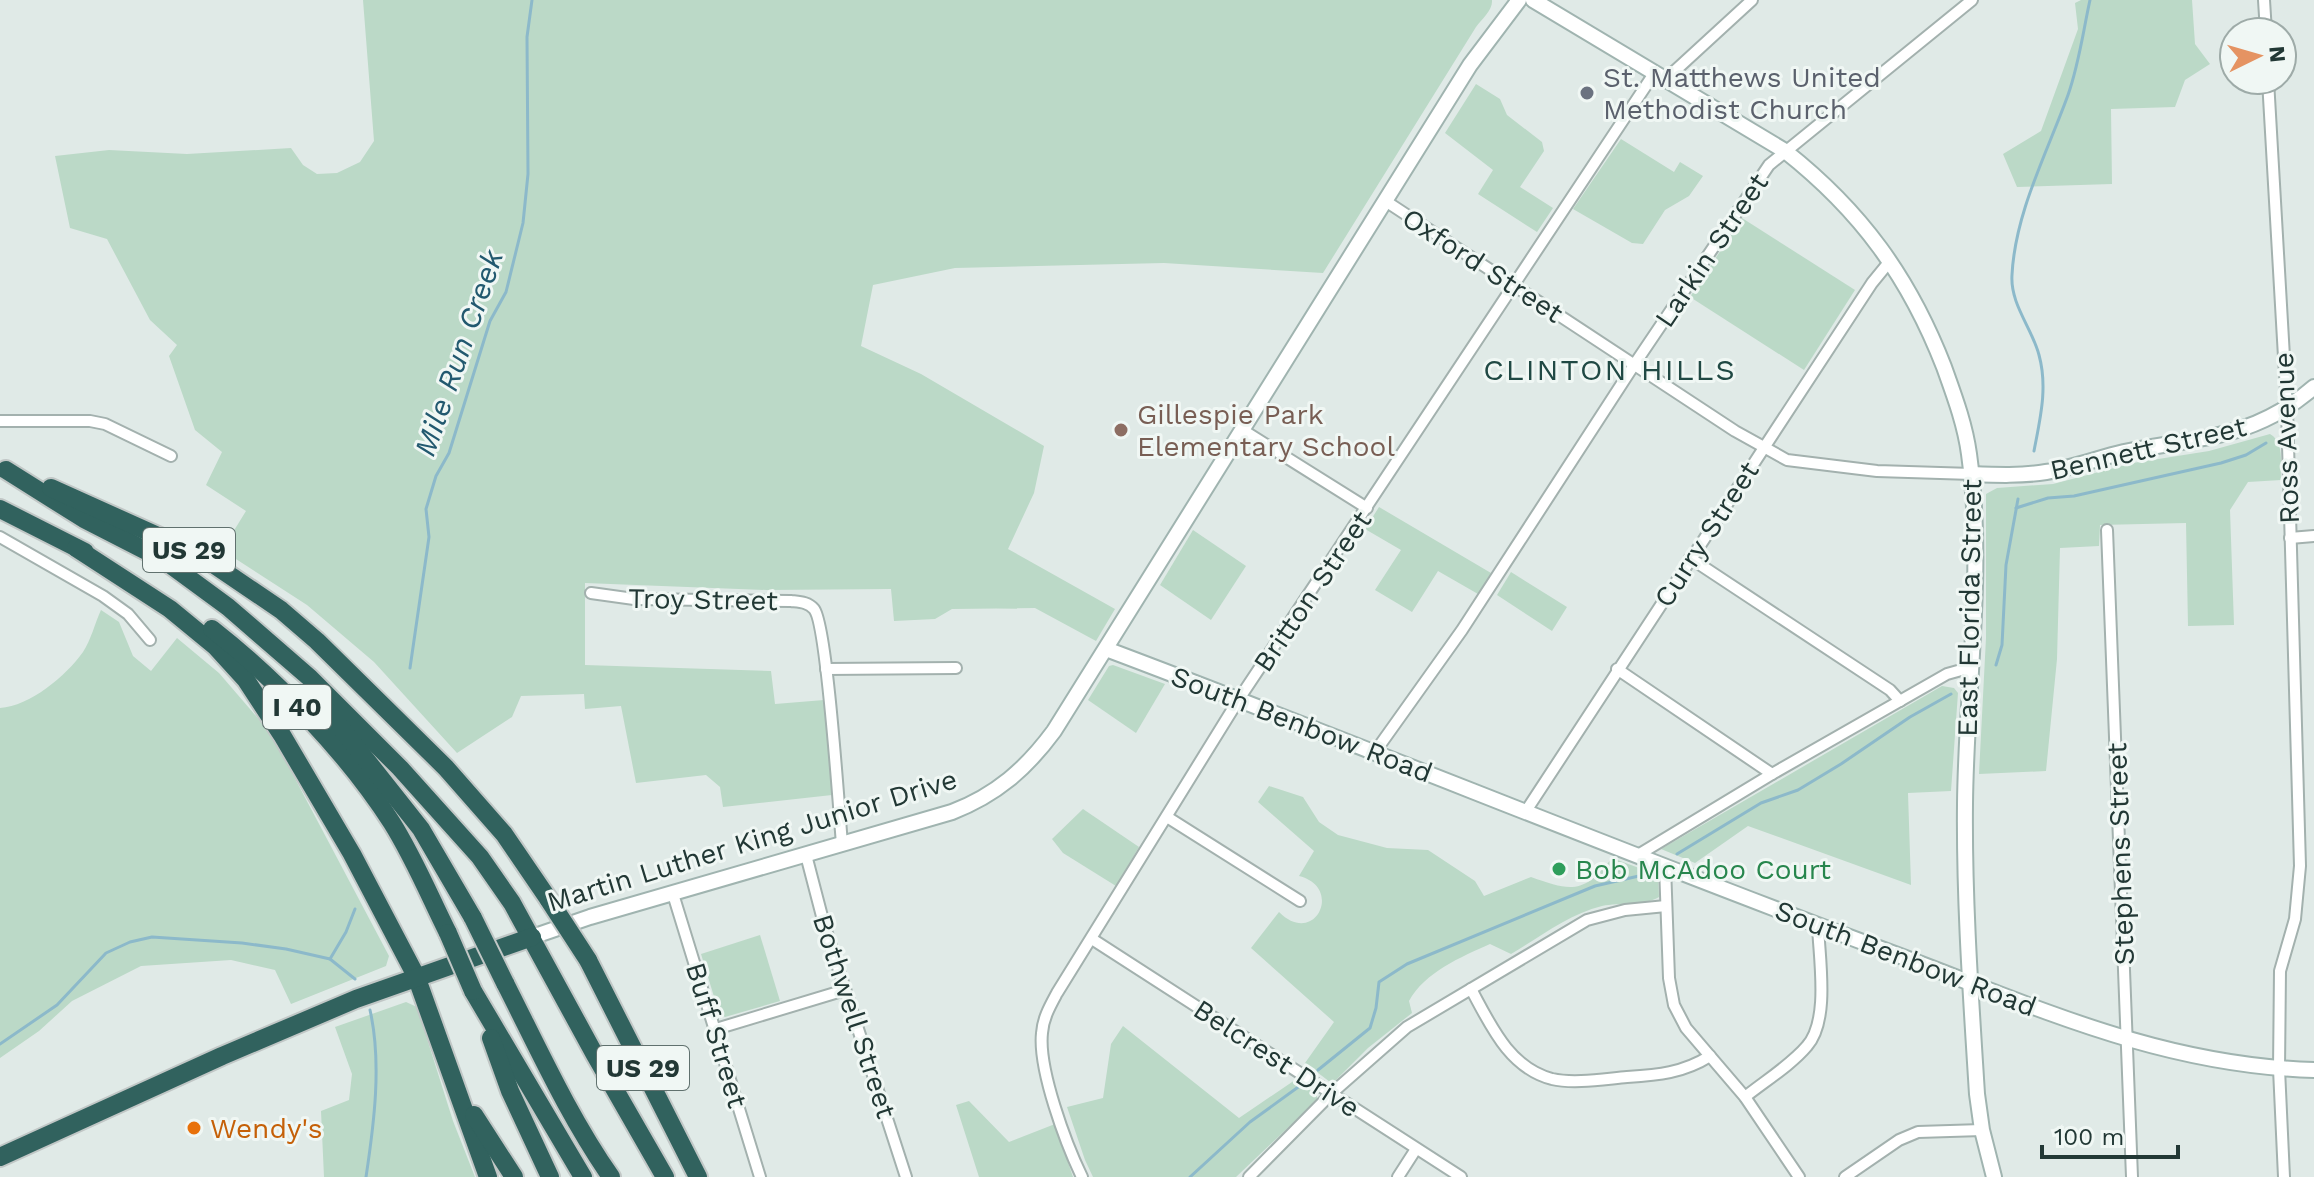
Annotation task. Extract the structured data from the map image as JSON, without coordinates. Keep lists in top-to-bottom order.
{
  "streets": {
    "highway": ["US 29", "I 40", "Martin Luther King Junior Drive"],
    "main road": ["Bennett Street", "East Florida Street", "South Benbow Road"],
    "street": [
      "Larkin Street",
      "Oxford Street",
      "Ross Avenue",
      "Curry Street",
      "Britton Street",
      "Troy Street",
      "Stephens Street",
      "Bothwell Street",
      "Buff Street",
      "Belcrest Drive"
    ]
  },
  "crossings": [
    ["Larkin Street", "Oxford Street"],
    ["Larkin Street", "East Florida Street"],
    ["Larkin Street", "South Benbow Road"],
    ["Oxford Street", "Bennett Street"],
    ["Oxford Street", "Curry Street"],
    ["Oxford Street", "Britton Street"],
    ["Oxford Street", "East Florida Street"],
    ["Oxford Street", "Martin Luther King Junior Drive"],
    ["Ross Avenue", "Bennett Street"],
    ["Ross Avenue", "South Benbow Road"],
    ["Bennett Street", "East Florida Street"],
    ["Curry Street", "East Florida Street"],
    ["Curry Street", "South Benbow Road"],
    ["US 29", "I 40"],
    ["Britton Street", "East Florida Street"],
    ["Britton Street", "South Benbow Road"],
    ["Britton Street", "Belcrest Drive"],
    ["East Florida Street", "South Benbow Road"],
    ["South Benbow Road", "Martin Luther King Junior Drive"],
    ["South Benbow Road", "Stephens Street"],
    ["Martin Luther King Junior Drive", "Bothwell Street"],
    ["Martin Luther King Junior Drive", "Buff Street"]
  ],
  "districts": ["CLINTON HILLS"],
  "water": ["Mile Run Creek"],
  "places": [
    "St. Matthews United Methodist Church",
    "Gillespie Park Elementary School",
    "Bob McAdoo Court",
    "Wendy's"
  ],
  "scale_bar": "100 m",
  "north": "right"
}
